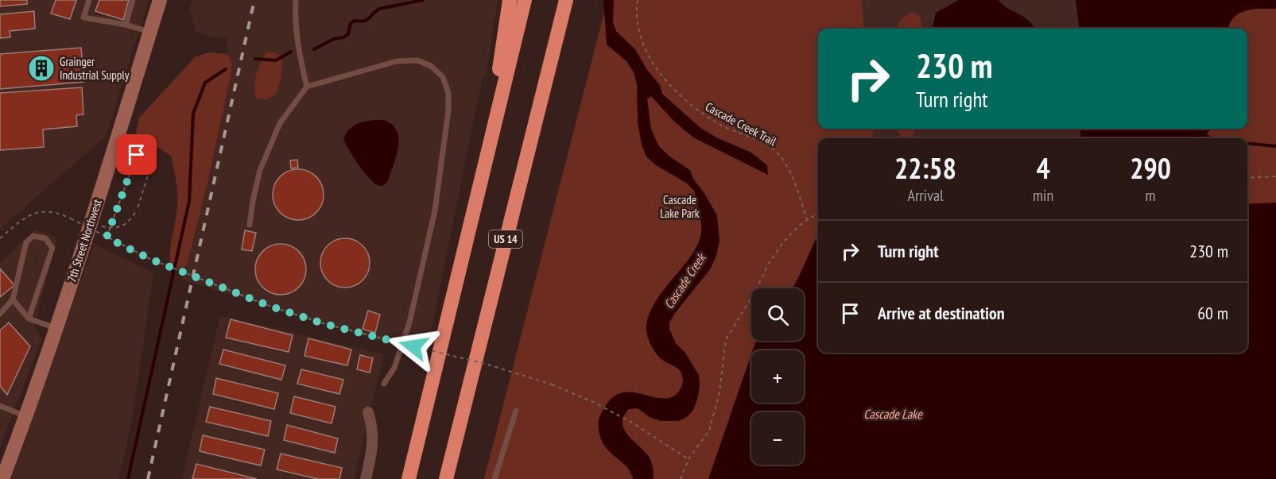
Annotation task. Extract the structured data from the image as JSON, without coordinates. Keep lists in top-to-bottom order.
{
  "streets": {
    "highway": ["US 14"],
    "street": ["7th Street Northwest"],
    "path": ["Cascade Creek Trail"]
  },
  "water": ["Cascade Creek", "Cascade Lake"],
  "parks": ["Cascade Lake Park"],
  "places": {
    "building": ["Grainger Industrial Supply"]
  },
  "page": {
    "turn": ["230 m", "Turn right"],
    "eta": [
      "22:58",
      "Arrival",
      "4",
      "min",
      "290",
      "m"
    ],
    "list": [
      {
        "name": "Turn right",
        "value": "230 m"
      },
      {
        "name": "Arrive at destination",
        "value": "60 m"
      }
    ],
    "map_buttons": ["+", "−"]
  }
}
